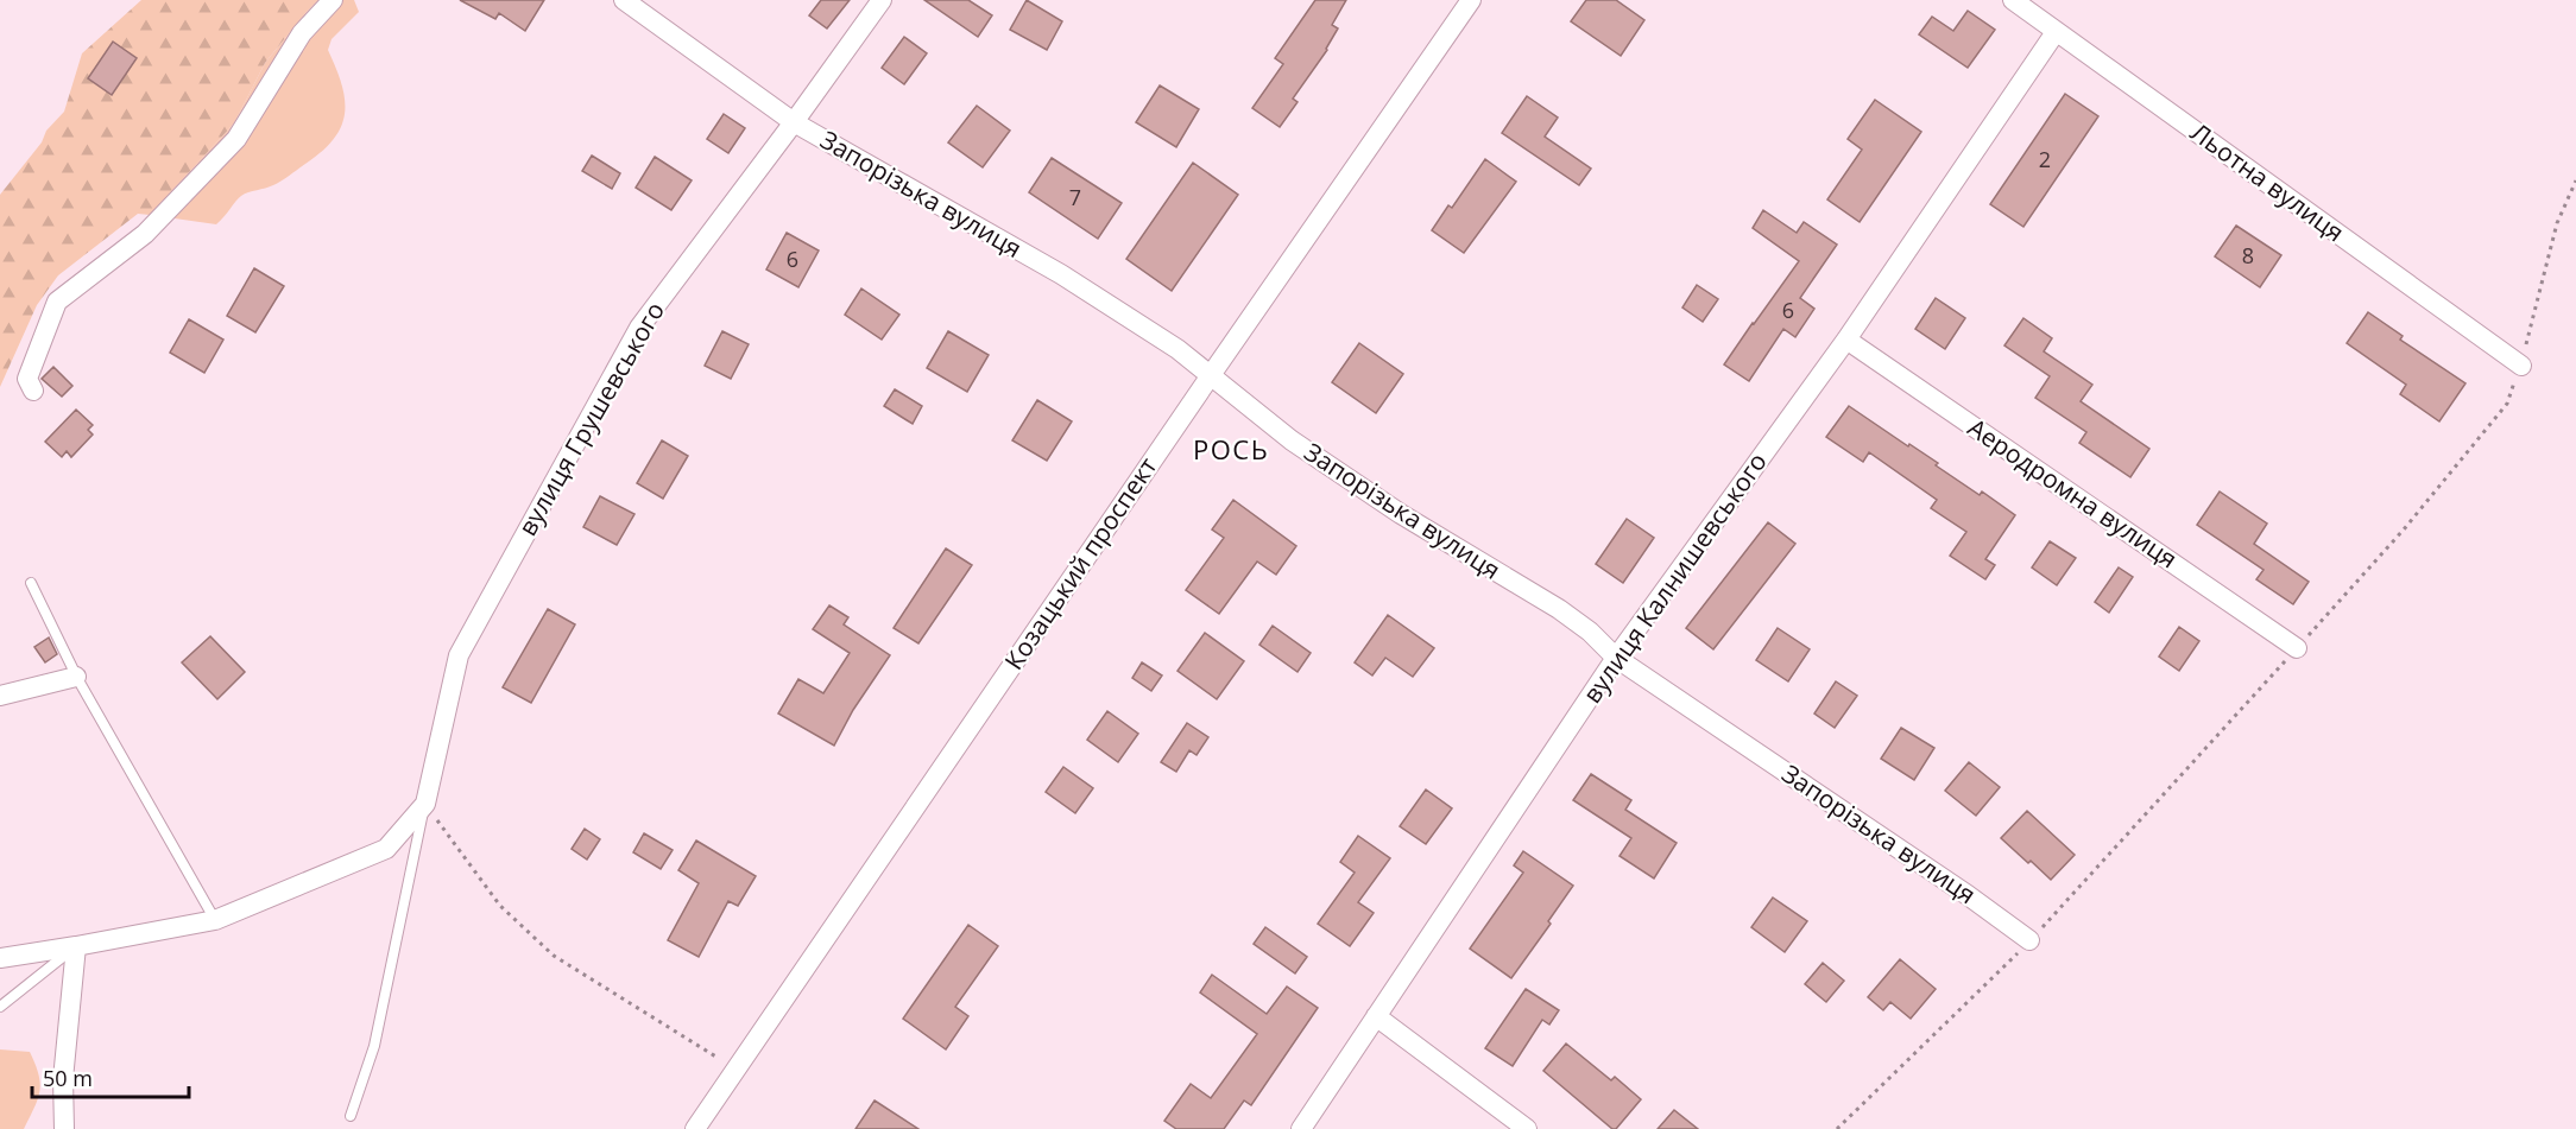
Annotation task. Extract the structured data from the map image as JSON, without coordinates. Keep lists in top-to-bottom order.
{
  "streets": {
    "street": [
      "Льотна вулиця",
      "Запорізька вулиця",
      "вулиця Грушевського",
      "Аеродромна вулиця",
      "Козацький проспект",
      "вулиця Калнишевського"
    ]
  },
  "crossings": [
    ["Льотна вулиця", "вулиця Калнишевського"],
    ["Запорізька вулиця", "вулиця Грушевського"],
    ["Запорізька вулиця", "Козацький проспект"],
    ["Запорізька вулиця", "вулиця Калнишевського"],
    ["Аеродромна вулиця", "вулиця Калнишевського"]
  ],
  "districts": ["РОСЬ"],
  "house_numbers": [
    "2",
    "7",
    "8",
    "6",
    "6"
  ],
  "scale_bar": "50 m"
}
